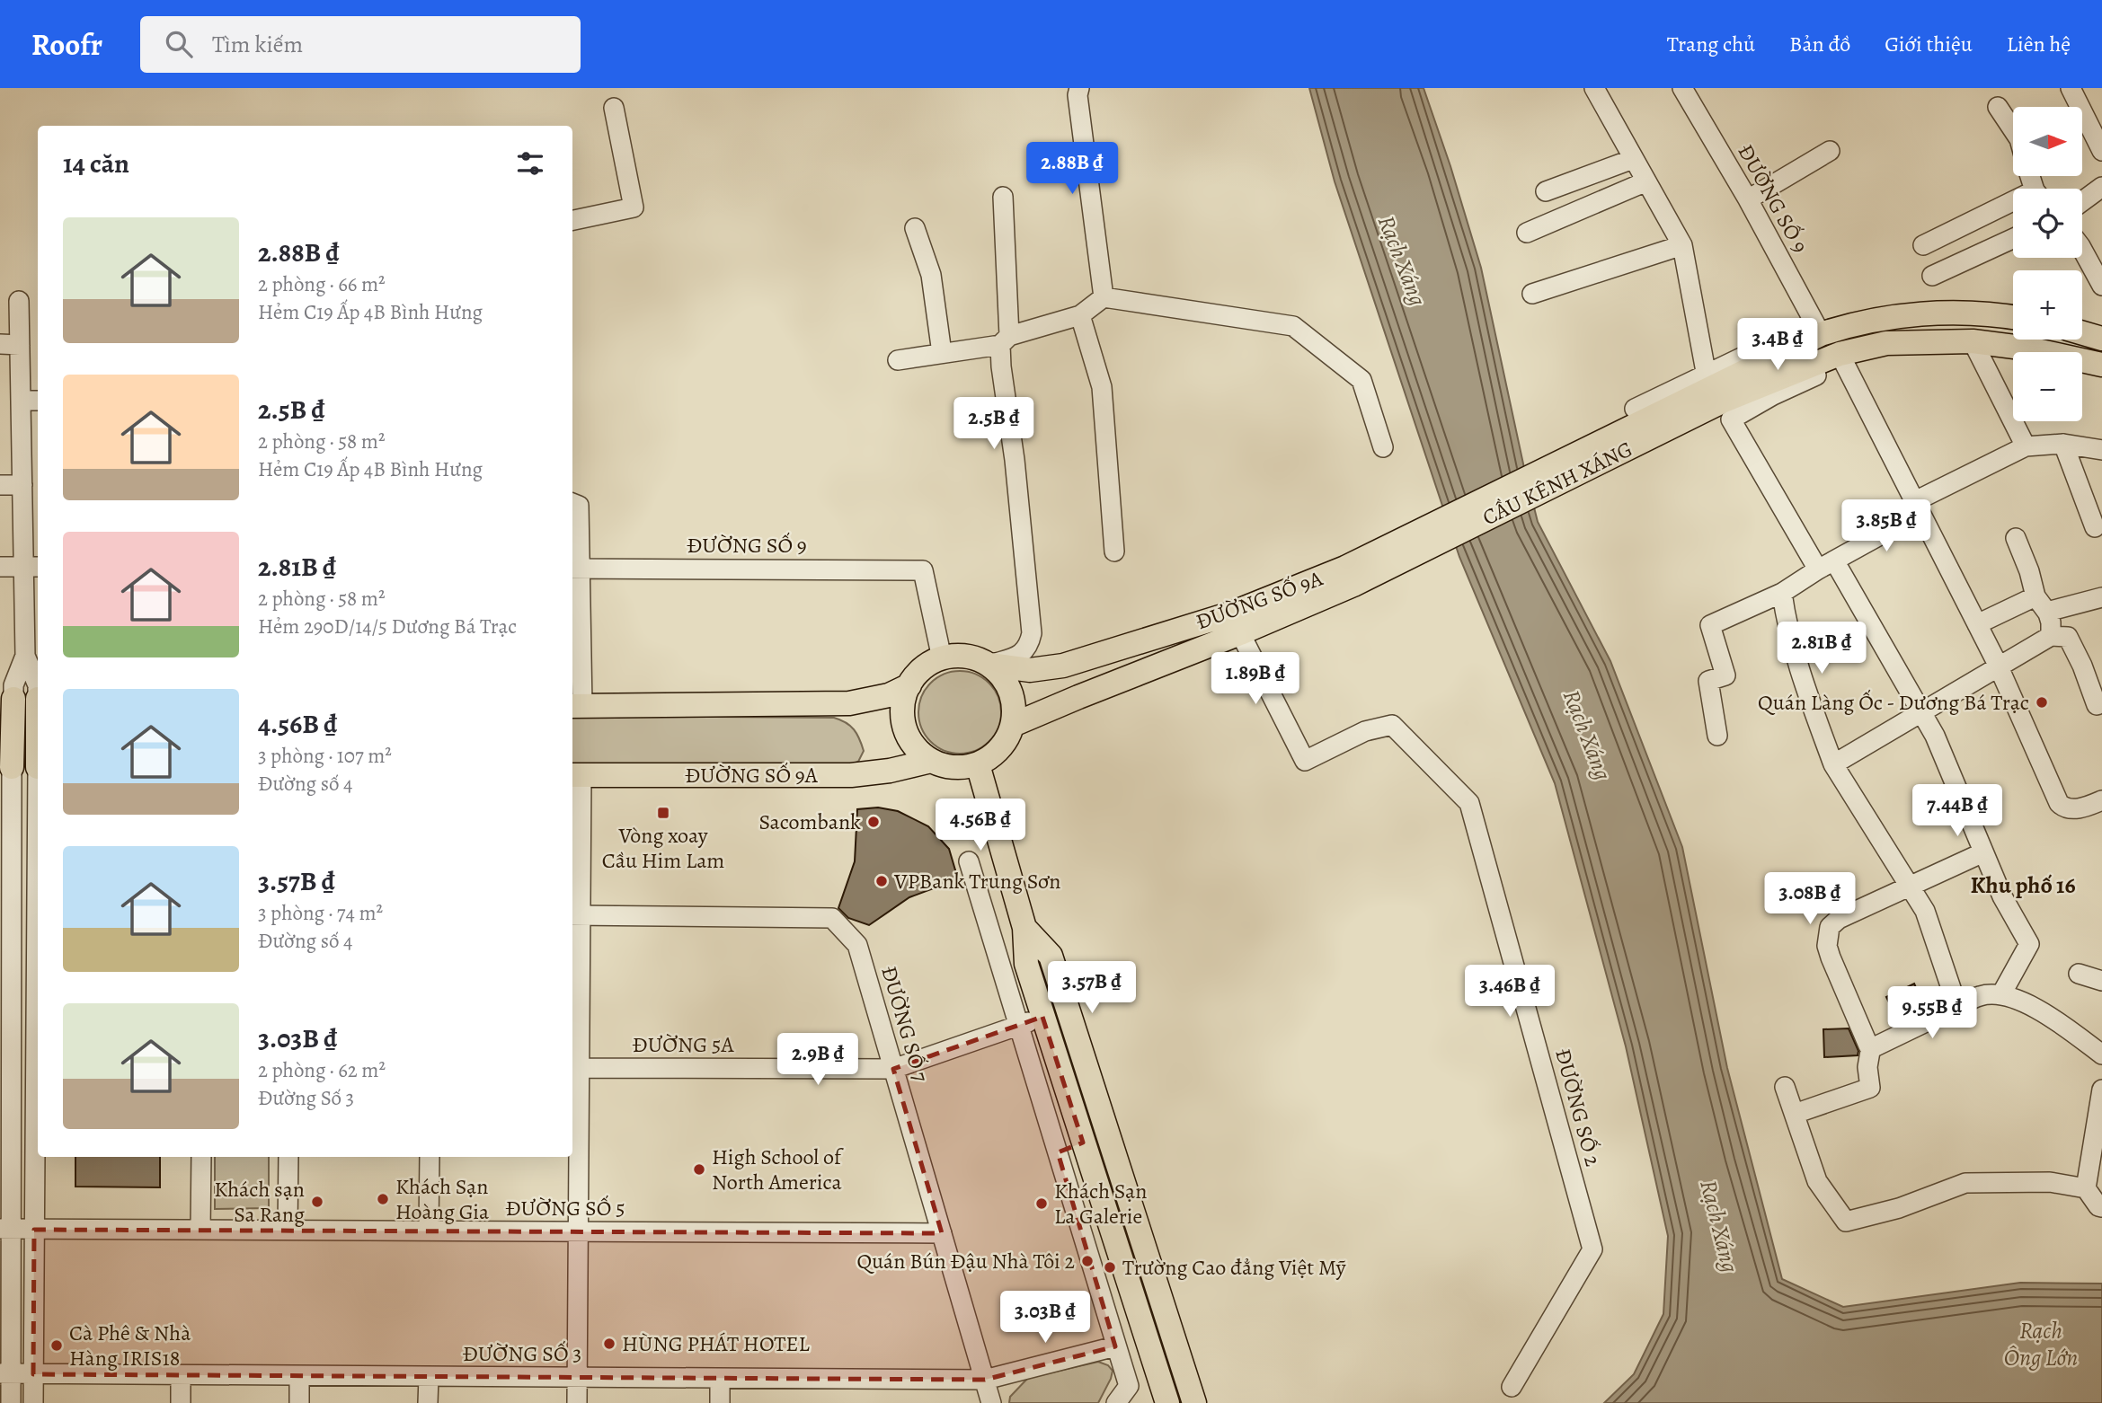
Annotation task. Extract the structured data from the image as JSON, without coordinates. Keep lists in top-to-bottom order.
{
  "streets": {
    "main road": ["CẦU KÊNH XÁNG", "ĐƯỜNG SỐ 9A"],
    "street": [
      "ĐƯỜNG SỐ 9",
      "ĐƯỜNG SỐ 7",
      "ĐƯỜNG 5A",
      "ĐƯỜNG SỐ 2",
      "ĐƯỜNG SỐ 5",
      "ĐƯỜNG SỐ 3"
    ]
  },
  "crossings": [
    ["ĐƯỜNG SỐ 9", "ĐƯỜNG SỐ 9A"],
    ["CẦU KÊNH XÁNG", "ĐƯỜNG SỐ 9A"],
    ["ĐƯỜNG SỐ 9A", "ĐƯỜNG SỐ 2"],
    ["ĐƯỜNG SỐ 7", "ĐƯỜNG 5A"],
    ["ĐƯỜNG SỐ 7", "ĐƯỜNG SỐ 5"],
    ["ĐƯỜNG SỐ 7", "ĐƯỜNG SỐ 3"]
  ],
  "districts": ["Khu phố 16"],
  "water": ["Rạch Xáng", "Rạch Ông Lớn"],
  "places": {
    "other": [
      "Quán Làng Ốc - Dương Bá Trạc",
      "Sacombank",
      "VPBank Trung Sơn",
      "High School of North America",
      "Khách Sạn Hoàng Gia",
      "Khách sạn Sa Rang",
      "Khách Sạn La Galerie",
      "Quán Bún Đậu Nhà Tôi 2",
      "Trường Cao đẳng Việt Mỹ",
      "HÙNG PHÁT HOTEL",
      "Cà Phê & Nhà Hàng IRIS18"
    ],
    "transit": ["Vòng xoay Cầu Him Lam"]
  },
  "north": "right",
  "page": {
    "header": "Roofr",
    "search": "Tìm kiếm",
    "nav": [
      "Trang chủ",
      "Bản đồ",
      "Giới thiệu",
      "Liên hệ"
    ],
    "map_buttons": ["+", "−"],
    "heading": "14 căn",
    "price": [
      "2.88B ₫",
      "3.4B ₫",
      "2.5B ₫",
      "3.85B ₫",
      "2.81B ₫",
      "1.89B ₫",
      "7.44B ₫",
      "4.56B ₫",
      "3.08B ₫",
      "3.57B ₫",
      "3.46B ₫",
      "9.55B ₫",
      "2.9B ₫",
      "3.03B ₫"
    ],
    "list": [
      {
        "name": "2.88B ₫",
        "note": "2 phòng · 66 m² · Hẻm C19 Ấp 4B Bình Hưng"
      },
      {
        "name": "2.5B ₫",
        "note": "2 phòng · 58 m² · Hẻm C19 Ấp 4B Bình Hưng"
      },
      {
        "name": "2.81B ₫",
        "note": "2 phòng · 58 m² · Hẻm 290D/14/5 Dương Bá Trạc"
      },
      {
        "name": "4.56B ₫",
        "note": "3 phòng · 107 m² · Đường số 4"
      },
      {
        "name": "3.57B ₫",
        "note": "3 phòng · 74 m² · Đường số 4"
      },
      {
        "name": "3.03B ₫",
        "note": "2 phòng · 62 m² · Đường Số 3"
      }
    ]
  }
}
